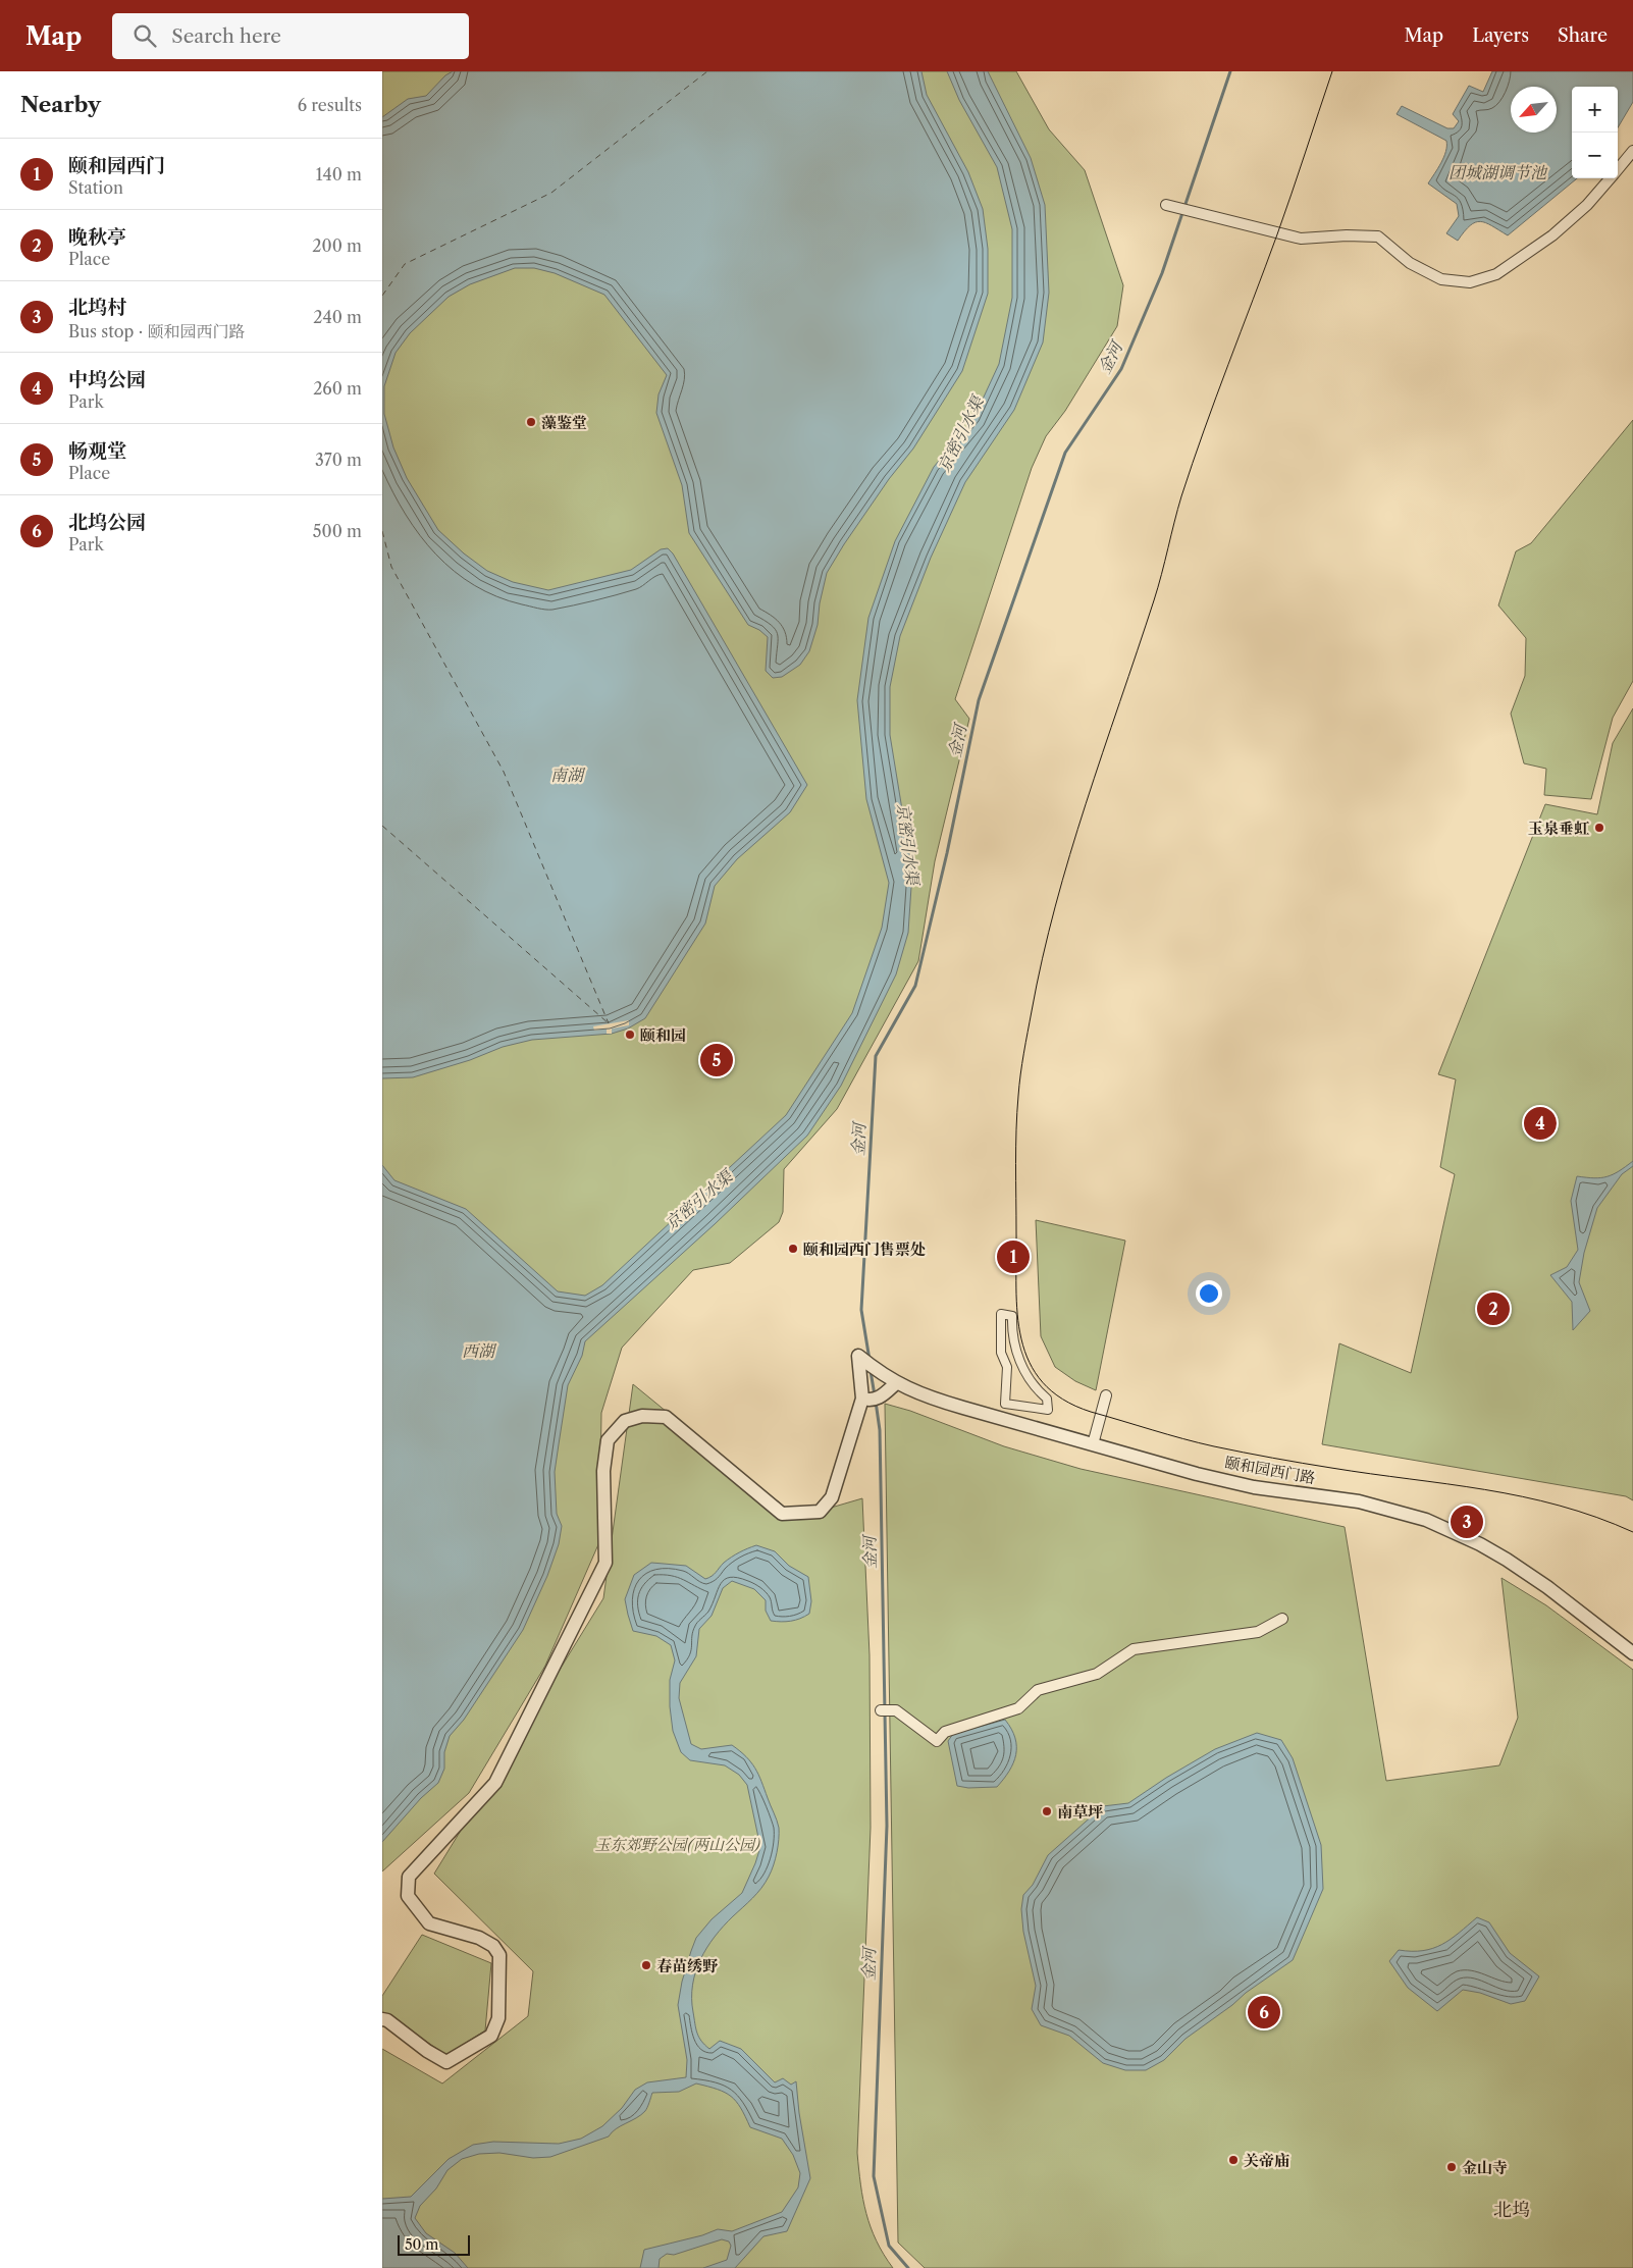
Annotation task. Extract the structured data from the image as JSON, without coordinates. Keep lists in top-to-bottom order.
{
  "streets": {
    "street": ["颐和园西门路"]
  },
  "districts": ["北坞"],
  "water": [
    "团城湖调节池",
    "金河",
    "京密引水渠",
    "南湖",
    "西湖"
  ],
  "parks": ["玉东郊野公园(两山公园)"],
  "places": [
    "藻鉴堂",
    "玉泉垂虹",
    "颐和园",
    "颐和园西门售票处",
    "南草坪",
    "春苗绣野",
    "关帝庙",
    "金山寺"
  ],
  "scale_bar": "50 m",
  "north": "bottom left",
  "page": {
    "header": "Map",
    "search": "Search here",
    "nav": ["Map", "Layers", "Share"],
    "heading": ["Nearby", "6 results"],
    "map_buttons": ["+", "−"],
    "list": [
      {
        "mark": "1",
        "name": "颐和园西门",
        "note": "Station",
        "value": "140 m"
      },
      {
        "mark": "2",
        "name": "晚秋亭",
        "note": "Place",
        "value": "200 m"
      },
      {
        "mark": "3",
        "name": "北坞村",
        "note": "Bus stop · 颐和园西门路",
        "value": "240 m"
      },
      {
        "mark": "4",
        "name": "中坞公园",
        "note": "Park",
        "value": "260 m"
      },
      {
        "mark": "5",
        "name": "畅观堂",
        "note": "Place",
        "value": "370 m"
      },
      {
        "mark": "6",
        "name": "北坞公园",
        "note": "Park",
        "value": "500 m"
      }
    ],
    "pins": [
      "5",
      "4",
      "1",
      "2",
      "3",
      "6"
    ],
    "scale": "50 m"
  }
}
